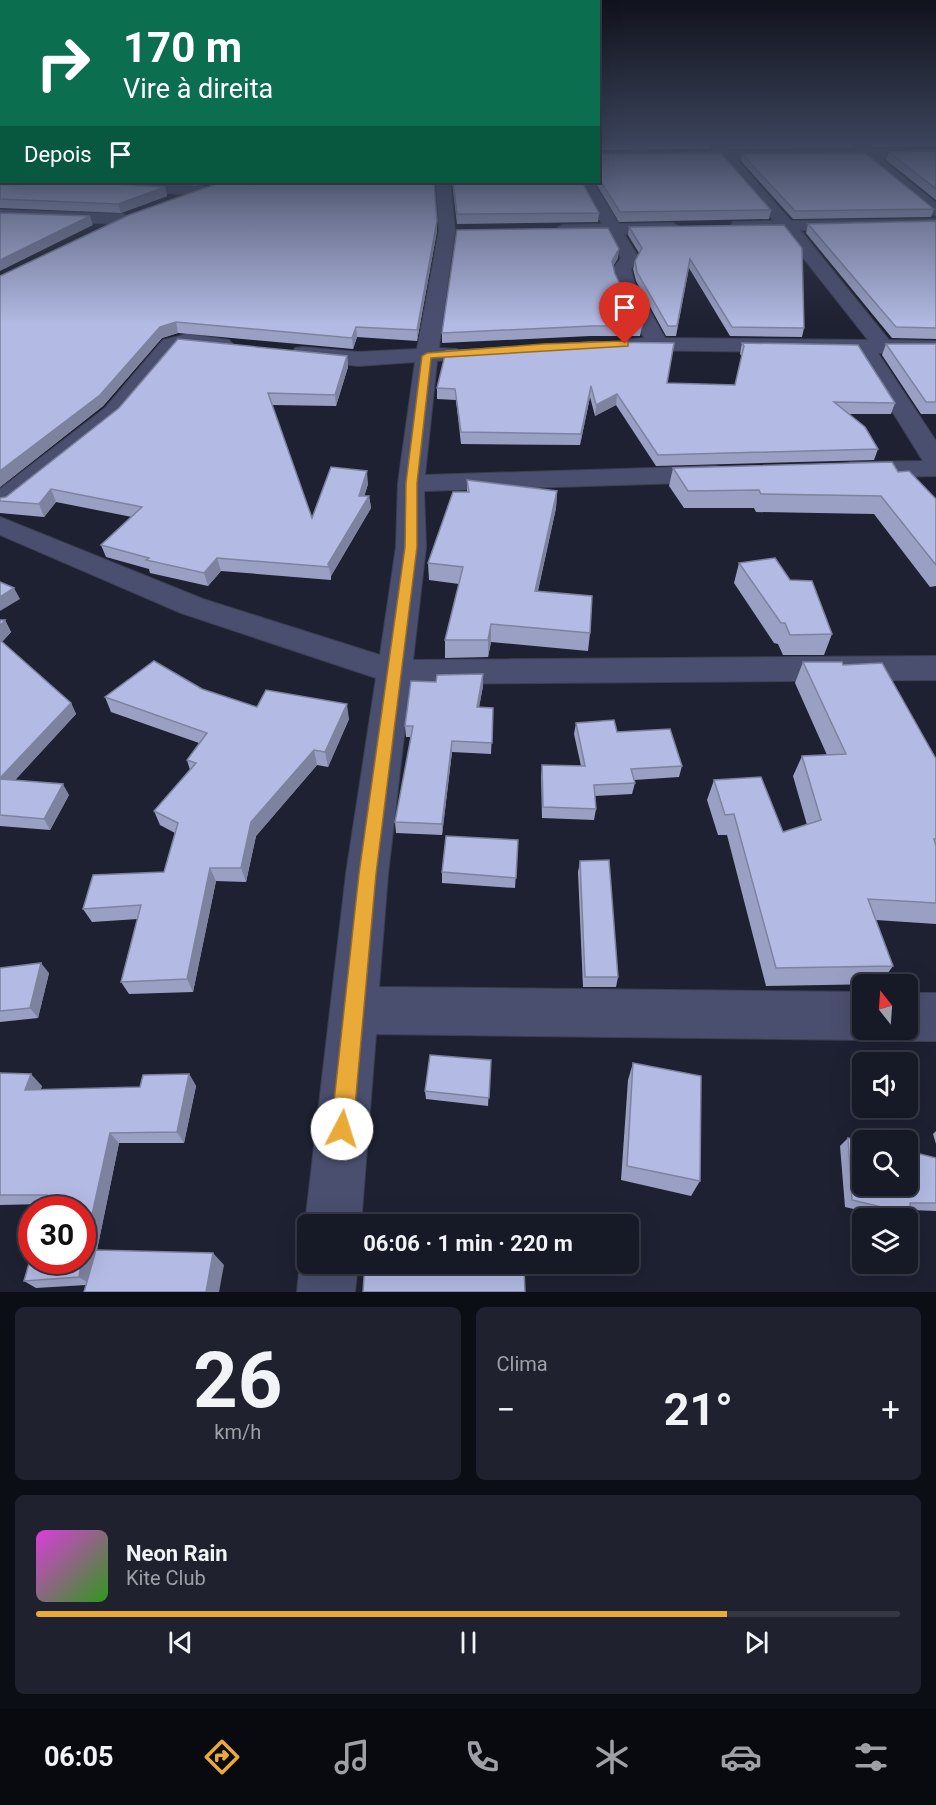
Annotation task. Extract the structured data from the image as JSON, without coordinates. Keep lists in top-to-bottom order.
{
  "north": "top",
  "page": {
    "turn": ["170 m", "Vire à direita"],
    "then": "Depois",
    "limit": "30",
    "trip": "06:06 · 1 min · 220 m",
    "tile": [
      ["26", "km/h"],
      "Clima"
    ],
    "heat": ["−", "21°", "+"],
    "song": ["Neon Rain", "Kite Club"],
    "tabs": "06:05"
  }
}
